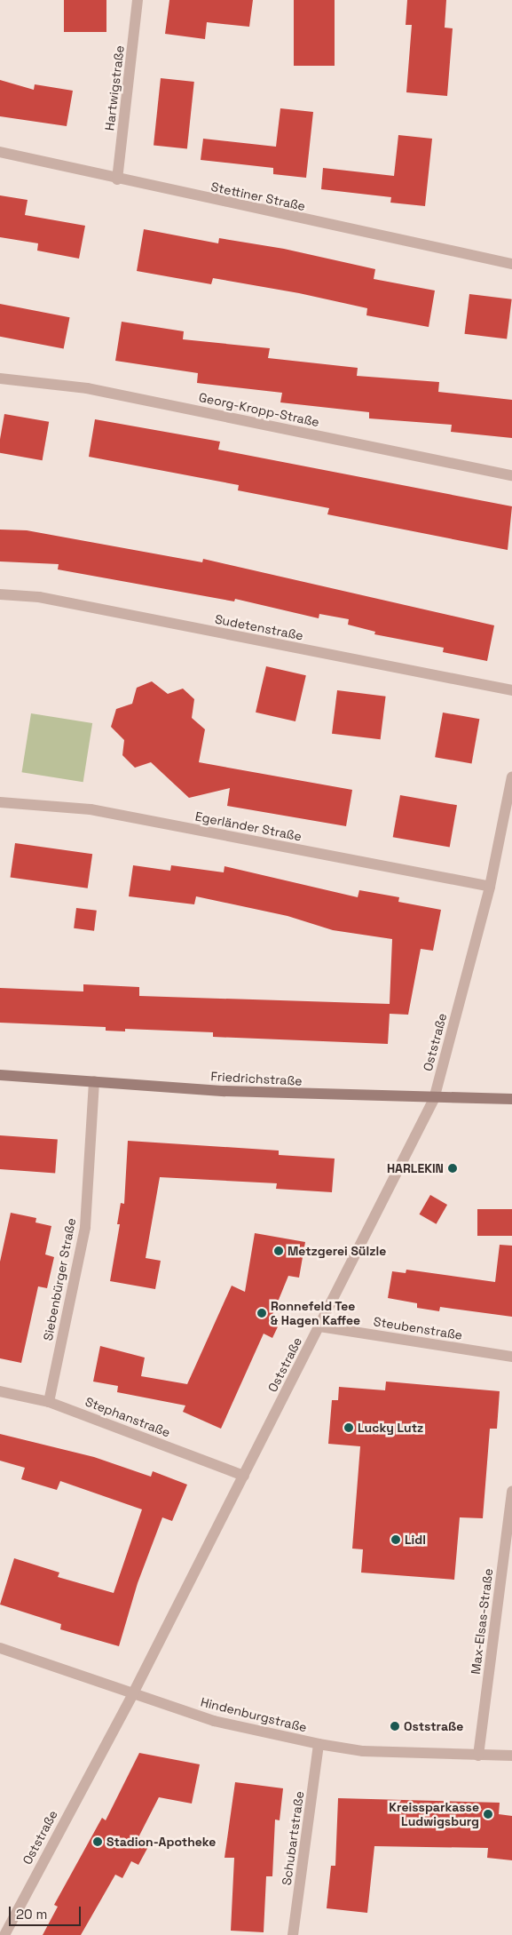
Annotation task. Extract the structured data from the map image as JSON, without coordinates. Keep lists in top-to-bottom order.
{
  "streets": {
    "main road": ["Friedrichstraße"],
    "street": [
      "Hartwigstraße",
      "Stettiner Straße",
      "Georg-Kropp-Straße",
      "Sudetenstraße",
      "Egerländer Straße",
      "Oststraße",
      "Siebenbürger Straße",
      "Steubenstraße",
      "Stephanstraße",
      "Max-Elsas-Straße",
      "Hindenburgstraße",
      "Schubartstraße"
    ]
  },
  "crossings": [
    ["Hartwigstraße", "Stettiner Straße"],
    ["Egerländer Straße", "Oststraße"],
    ["Oststraße", "Friedrichstraße"],
    ["Oststraße", "Steubenstraße"],
    ["Oststraße", "Stephanstraße"],
    ["Oststraße", "Hindenburgstraße"],
    ["Friedrichstraße", "Siebenbürger Straße"],
    ["Siebenbürger Straße", "Stephanstraße"],
    ["Max-Elsas-Straße", "Hindenburgstraße"],
    ["Hindenburgstraße", "Schubartstraße"]
  ],
  "places": [
    "HARLEKIN",
    "Metzgerei Sülzle",
    "Ronnefeld Tee & Hagen Kaffee",
    "Lucky Lutz",
    "Lidl",
    "Oststraße",
    "Kreissparkasse Ludwigsburg",
    "Stadion-Apotheke"
  ],
  "scale_bar": "20 m"
}
